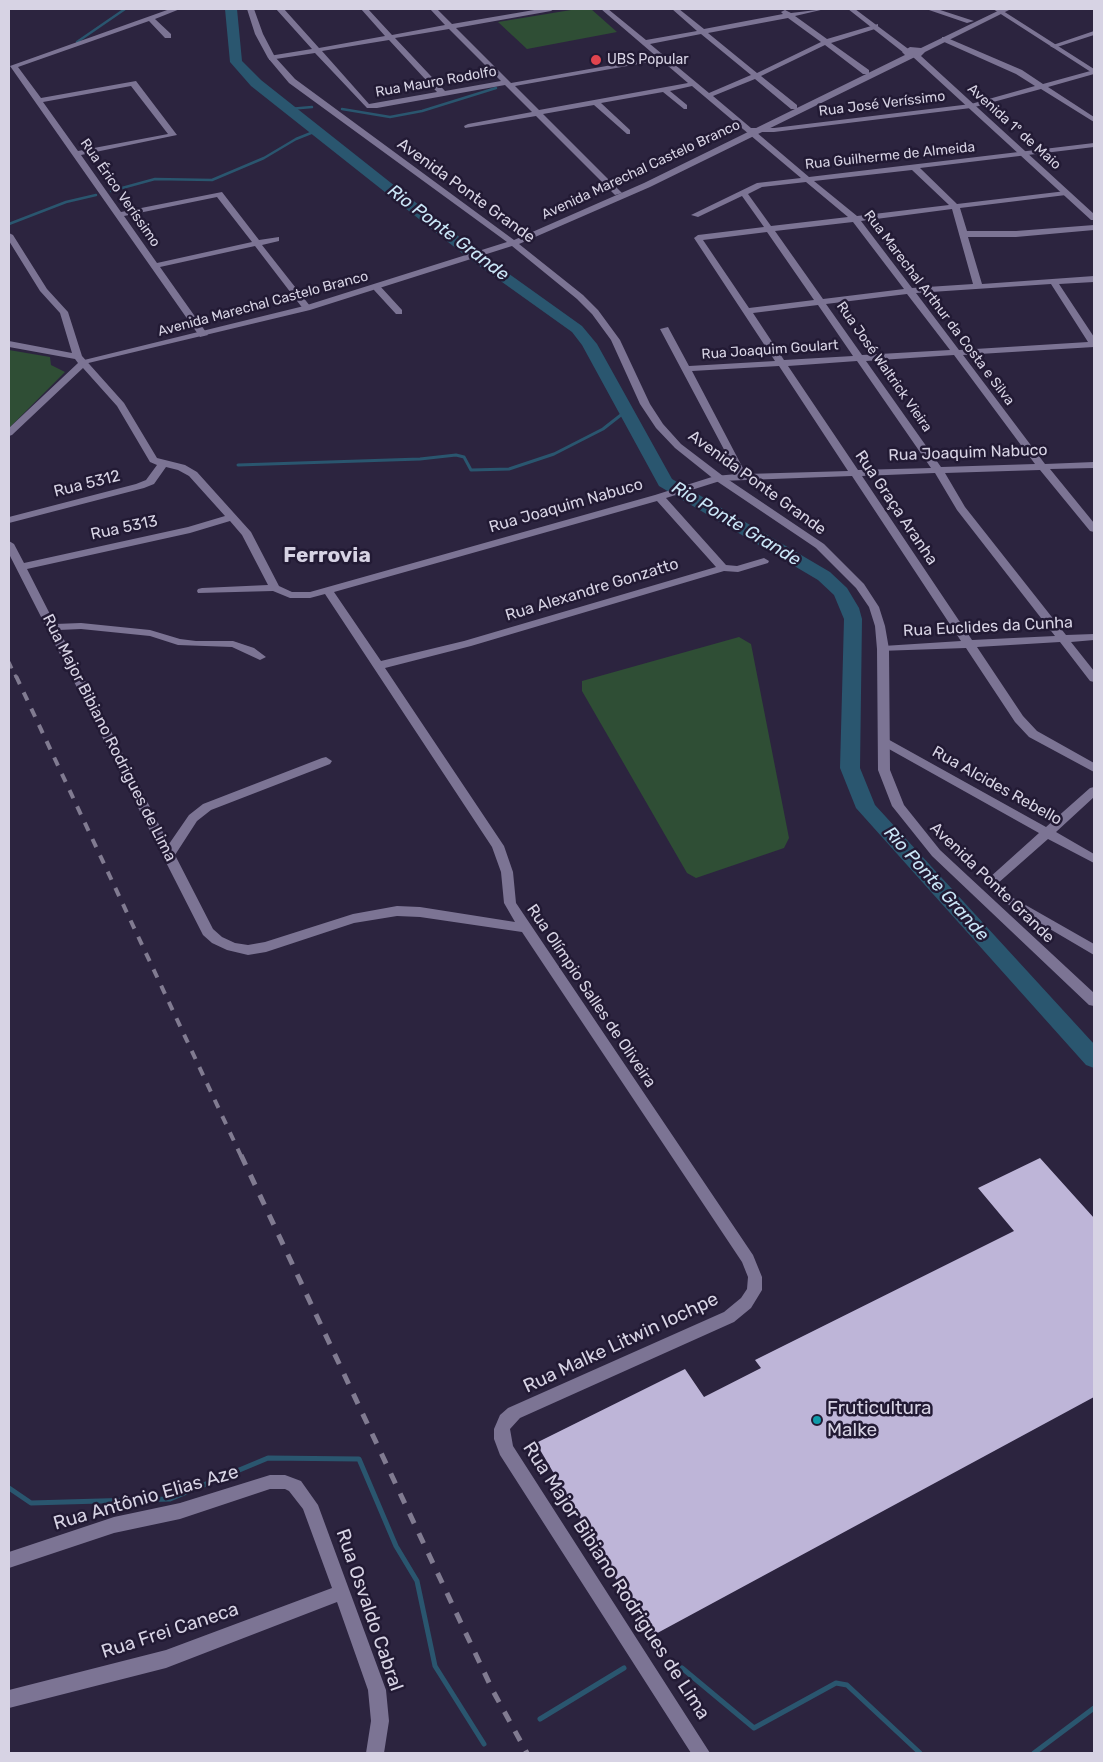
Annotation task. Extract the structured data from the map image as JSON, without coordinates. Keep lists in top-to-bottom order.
{
  "streets": {
    "street": [
      "Rua Mauro Rodolfo",
      "Rua José Veríssimo",
      "Avenida 1º de Maio",
      "Rua Guilherme de Almeida",
      "Avenida Marechal Castelo Branco",
      "Avenida Ponte Grande",
      "Rua Érico Veríssimo",
      "Rua Marechal Arthur da Costa e Silva",
      "Rua Joaquim Goulart",
      "Rua José Waltrick Vieira",
      "Rua Joaquim Nabuco",
      "Rua 5312",
      "Rua Graça Aranha",
      "Rua 5313",
      "Rua Alexandre Gonzatto",
      "Rua Euclides da Cunha",
      "Rua Major Bibiano Rodrigues de Lima",
      "Rua Alcides Rebello",
      "Rua Olímpio Salles de Oliveira",
      "Rua Malke Litwin Iochpe",
      "Rua Antônio Elias Aze",
      "Rua Osvaldo Cabral",
      "Rua Frei Caneca"
    ]
  },
  "crossings": [
    ["Rua Mauro Rodolfo", "Rua Marechal Arthur da Costa e Silva"],
    ["Rua José Veríssimo", "Avenida 1º de Maio"],
    ["Rua José Veríssimo", "Avenida Marechal Castelo Branco"],
    ["Rua José Veríssimo", "Rua Marechal Arthur da Costa e Silva"],
    ["Avenida 1º de Maio", "Rua Guilherme de Almeida"],
    ["Avenida 1º de Maio", "Avenida Marechal Castelo Branco"],
    ["Rua Guilherme de Almeida", "Rua Marechal Arthur da Costa e Silva"],
    ["Rua Guilherme de Almeida", "Rua José Waltrick Vieira"],
    ["Avenida Marechal Castelo Branco", "Avenida Ponte Grande"],
    ["Avenida Marechal Castelo Branco", "Rua Érico Veríssimo"],
    ["Avenida Marechal Castelo Branco", "Rua Marechal Arthur da Costa e Silva"],
    ["Avenida Ponte Grande", "Rua Joaquim Nabuco"],
    ["Avenida Ponte Grande", "Rua Euclides da Cunha"],
    ["Avenida Ponte Grande", "Rua Alcides Rebello"],
    ["Rua Marechal Arthur da Costa e Silva", "Rua Joaquim Goulart"],
    ["Rua Marechal Arthur da Costa e Silva", "Rua Joaquim Nabuco"],
    ["Rua Joaquim Goulart", "Rua José Waltrick Vieira"],
    ["Rua Joaquim Goulart", "Rua Graça Aranha"],
    ["Rua José Waltrick Vieira", "Rua Joaquim Nabuco"],
    ["Rua José Waltrick Vieira", "Rua Graça Aranha"],
    ["Rua José Waltrick Vieira", "Rua Euclides da Cunha"],
    ["Rua Joaquim Nabuco", "Rua Graça Aranha"],
    ["Rua Joaquim Nabuco", "Rua Olímpio Salles de Oliveira"],
    ["Rua Graça Aranha", "Rua Euclides da Cunha"],
    ["Rua 5313", "Rua Major Bibiano Rodrigues de Lima"],
    ["Rua Alexandre Gonzatto", "Rua Olímpio Salles de Oliveira"],
    ["Rua Major Bibiano Rodrigues de Lima", "Rua Olímpio Salles de Oliveira"],
    ["Rua Major Bibiano Rodrigues de Lima", "Rua Malke Litwin Iochpe"],
    ["Rua Olímpio Salles de Oliveira", "Rua Malke Litwin Iochpe"],
    ["Rua Antônio Elias Aze", "Rua Osvaldo Cabral"],
    ["Rua Osvaldo Cabral", "Rua Frei Caneca"]
  ],
  "districts": ["Ferrovia"],
  "water": ["Rio Ponte Grande"],
  "places": ["UBS Popular", "Fruticultura Malke"]
}
